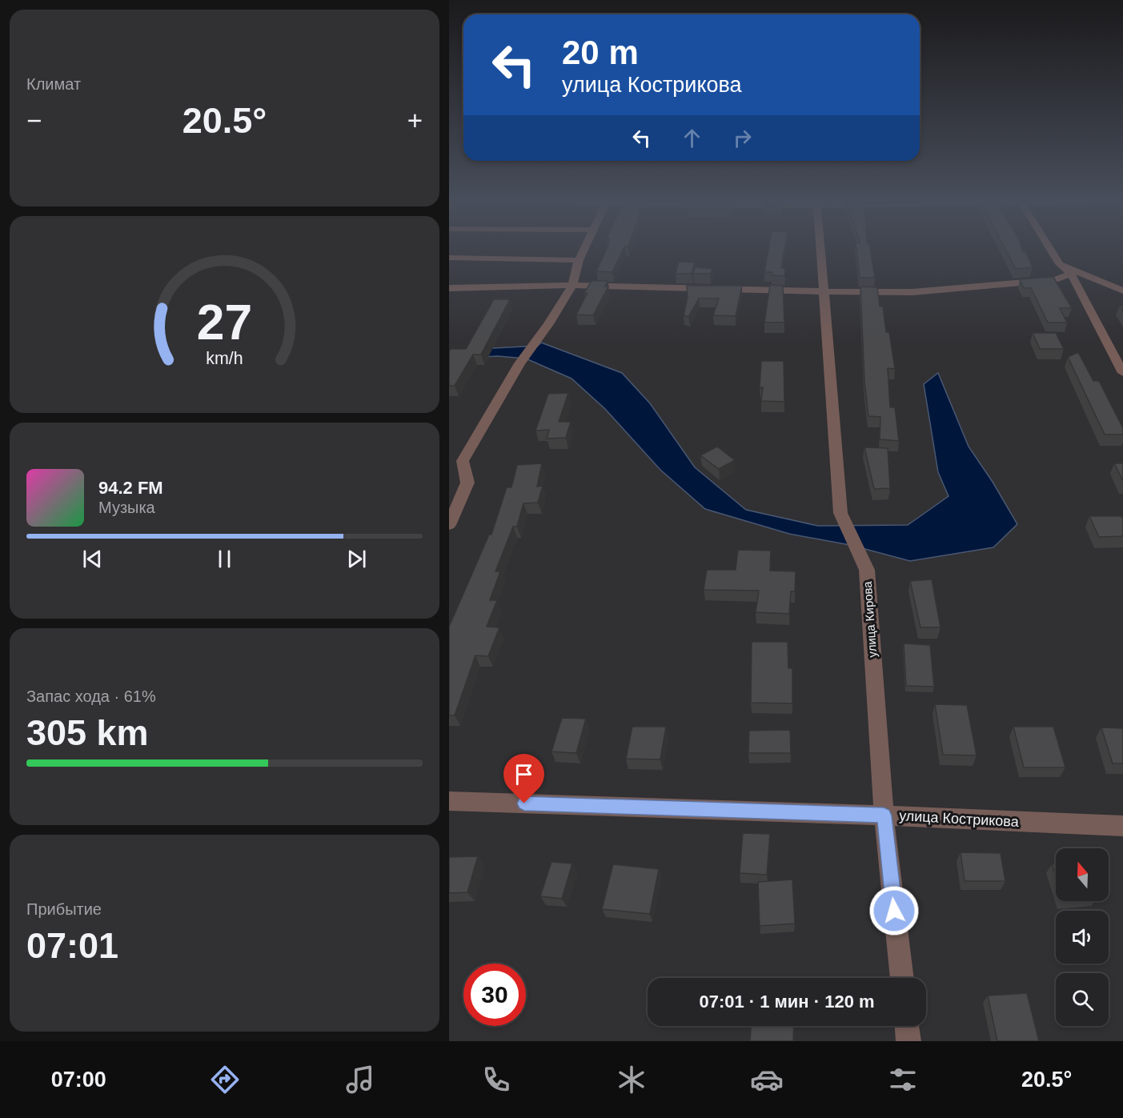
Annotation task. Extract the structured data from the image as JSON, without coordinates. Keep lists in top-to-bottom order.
{
  "streets": {
    "street": ["улица Кирова", "улица Кострикова"]
  },
  "crossings": [
    ["улица Кирова", "улица Кострикова"]
  ],
  "north": "top",
  "page": {
    "tile": [
      "Климат",
      ["Запас хода · 61%", "305 km"],
      ["Прибытие", "07:01"]
    ],
    "turn": ["20 m", "улица Кострикова"],
    "heat": ["−", "20.5°", "+"],
    "song": ["94.2 FM", "Музыка"],
    "limit": "30",
    "trip": "07:01 · 1 мин · 120 m",
    "tabs": ["07:00", "20.5°"],
    "gauge": ["27", "km/h"]
  }
}
